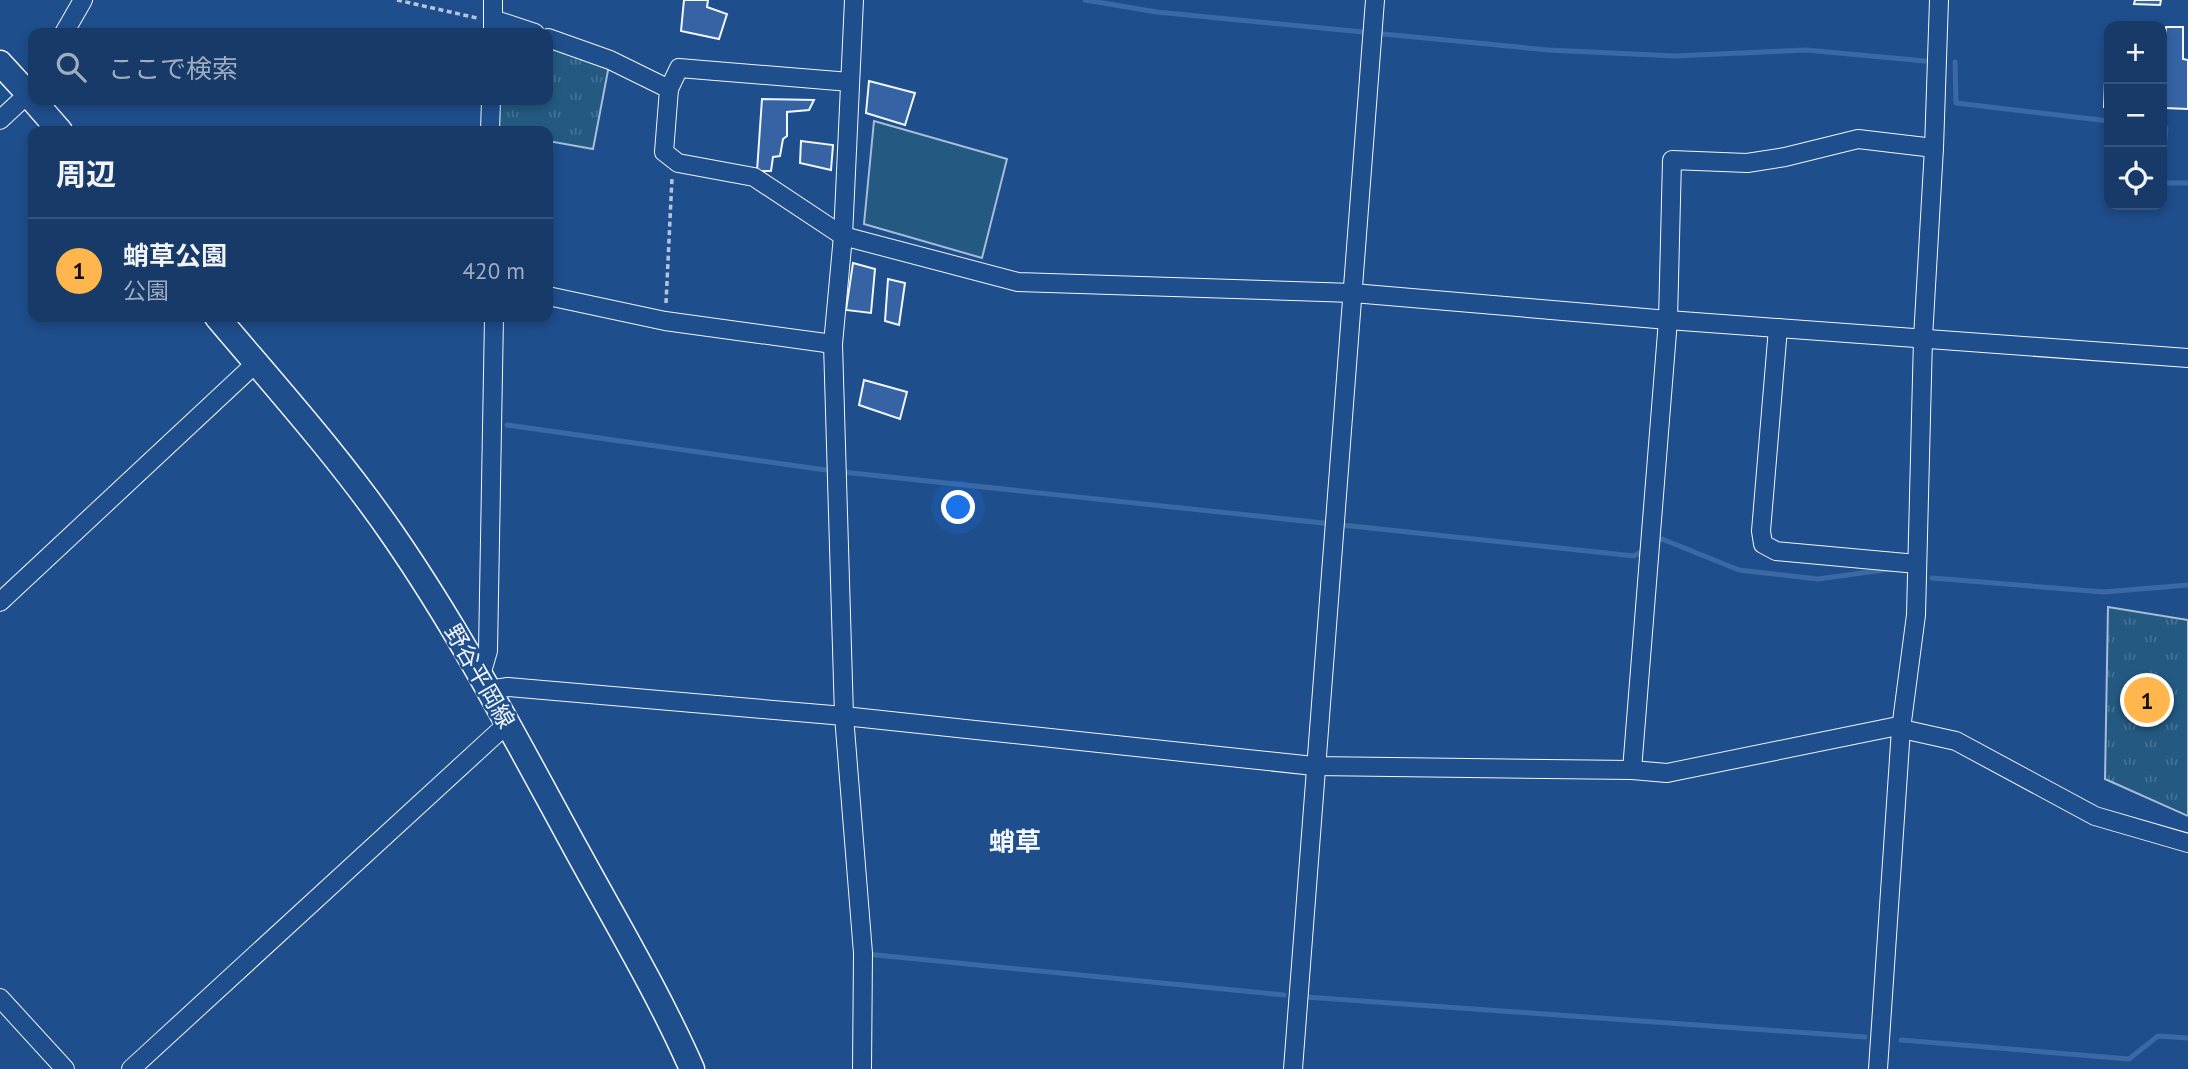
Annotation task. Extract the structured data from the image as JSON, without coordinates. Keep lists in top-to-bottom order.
{
  "streets": {
    "main road": ["野谷平岡線"]
  },
  "districts": ["蛸草"],
  "page": {
    "map_buttons": ["+", "−"],
    "search": "ここで検索",
    "heading": "周辺",
    "list": [
      {
        "mark": "1",
        "name": "蛸草公園",
        "note": "公園",
        "value": "420 m"
      }
    ],
    "pins": "1"
  }
}
